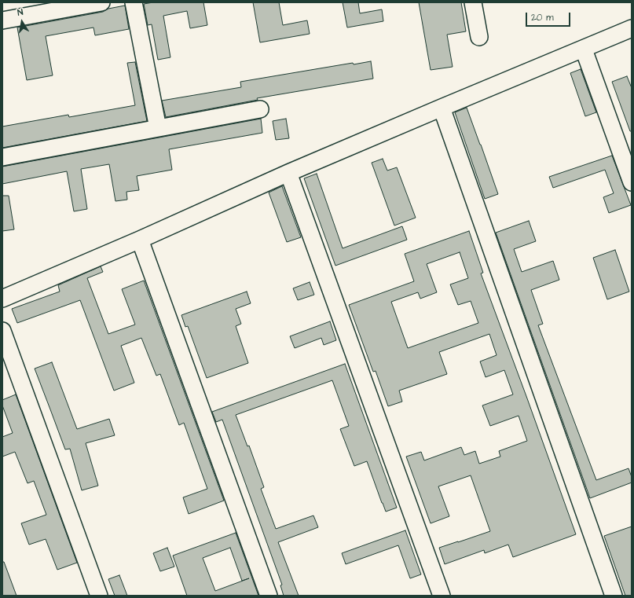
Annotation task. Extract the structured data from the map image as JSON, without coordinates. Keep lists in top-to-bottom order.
{
  "scale_bar": "20 m",
  "north": "top"
}
